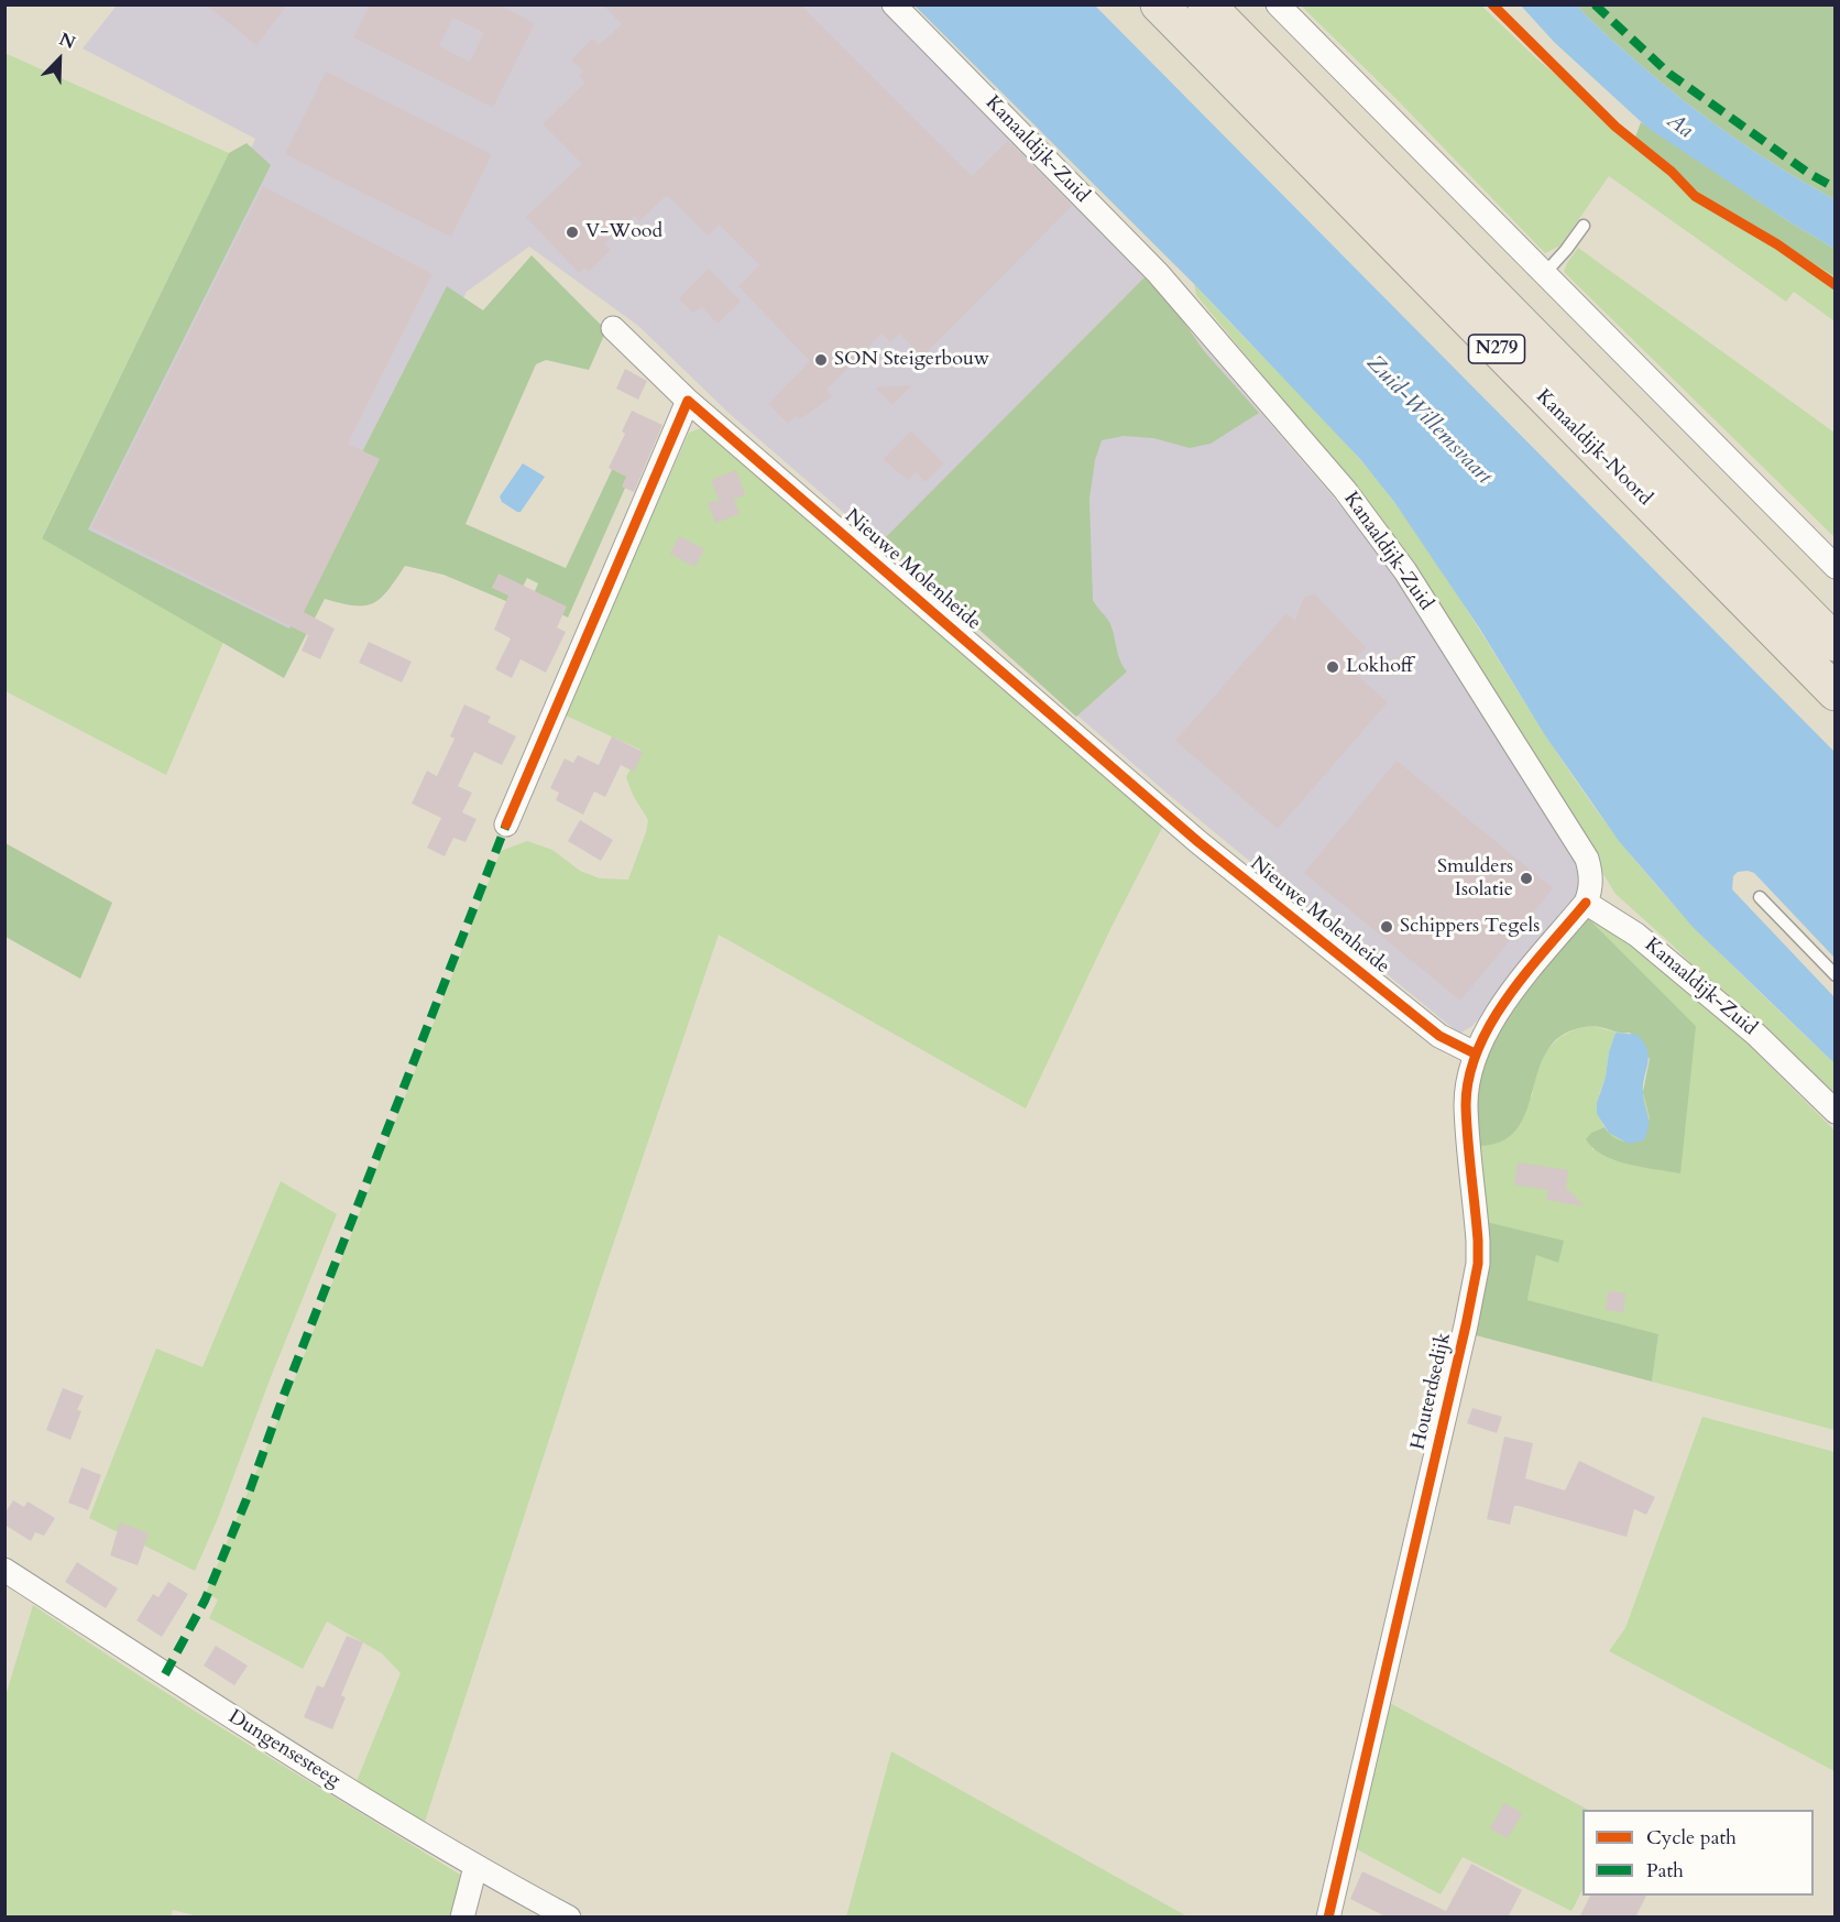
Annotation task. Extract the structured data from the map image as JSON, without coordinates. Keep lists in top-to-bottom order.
{
  "streets": {
    "highway": ["N279", "Kanaaldijk-Noord"],
    "street": [
      "Kanaaldijk-Zuid",
      "Nieuwe Molenheide",
      "Houterdsedijk",
      "Dungensesteeg"
    ]
  },
  "crossings": [
    ["Kanaaldijk-Zuid", "Houterdsedijk"],
    ["Nieuwe Molenheide", "Houterdsedijk"]
  ],
  "water": ["Aa", "Zuid-Willemsvaart"],
  "places": [
    "V-Wood",
    "SON Steigerbouw",
    "Lokhoff",
    "Smulders Isolatie",
    "Schippers Tegels"
  ],
  "legend": ["Cycle path", "Path"],
  "north": "top right"
}
